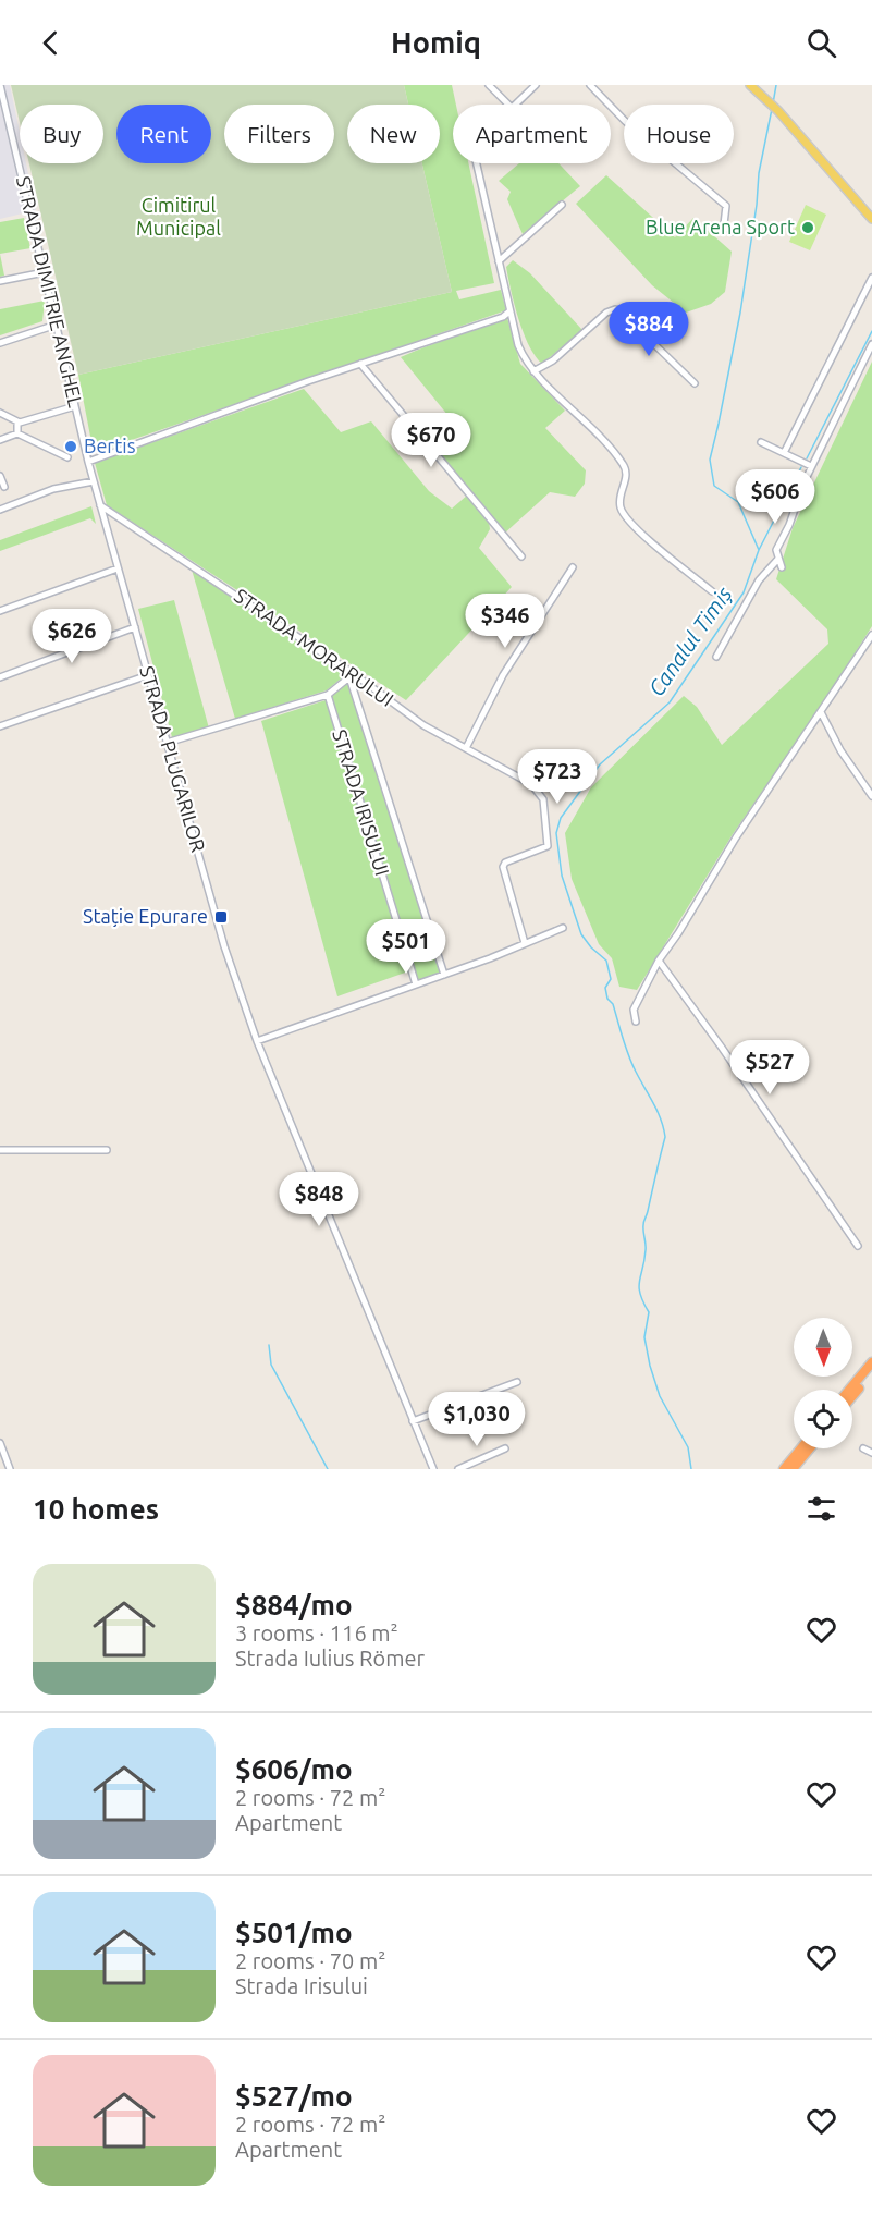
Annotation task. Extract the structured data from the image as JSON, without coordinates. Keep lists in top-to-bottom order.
{
  "streets": {
    "street": [
      "STRADA DIMITRIE ANGHEL",
      "STRADA MORARULUI",
      "STRADA PLUGARILOR",
      "STRADA IRISULUI"
    ]
  },
  "crossings": [
    ["STRADA DIMITRIE ANGHEL", "STRADA PLUGARILOR"],
    ["STRADA MORARULUI", "STRADA PLUGARILOR"]
  ],
  "water": ["Canalul Timiș"],
  "parks": ["Cimitirul Municipal"],
  "places": {
    "other": ["Blue Arena Sport", "Bertis"],
    "transit": ["Stație Epurare"]
  },
  "north": "bottom",
  "page": {
    "header": "Homiq",
    "chip": [
      "Buy",
      "Rent",
      "Filters",
      "New",
      "Apartment",
      "House"
    ],
    "price": [
      "$884",
      "$670",
      "$606",
      "$346",
      "$626",
      "$723",
      "$501",
      "$527",
      "$848",
      "$1,030"
    ],
    "heading": "10 homes",
    "list": [
      {
        "name": "$884/mo",
        "note": "3 rooms · 116 m² · Strada Iulius Römer"
      },
      {
        "name": "$606/mo",
        "note": "2 rooms · 72 m² · Apartment"
      },
      {
        "name": "$501/mo",
        "note": "2 rooms · 70 m² · Strada Irisului"
      },
      {
        "name": "$527/mo",
        "note": "2 rooms · 72 m² · Apartment"
      }
    ]
  }
}
